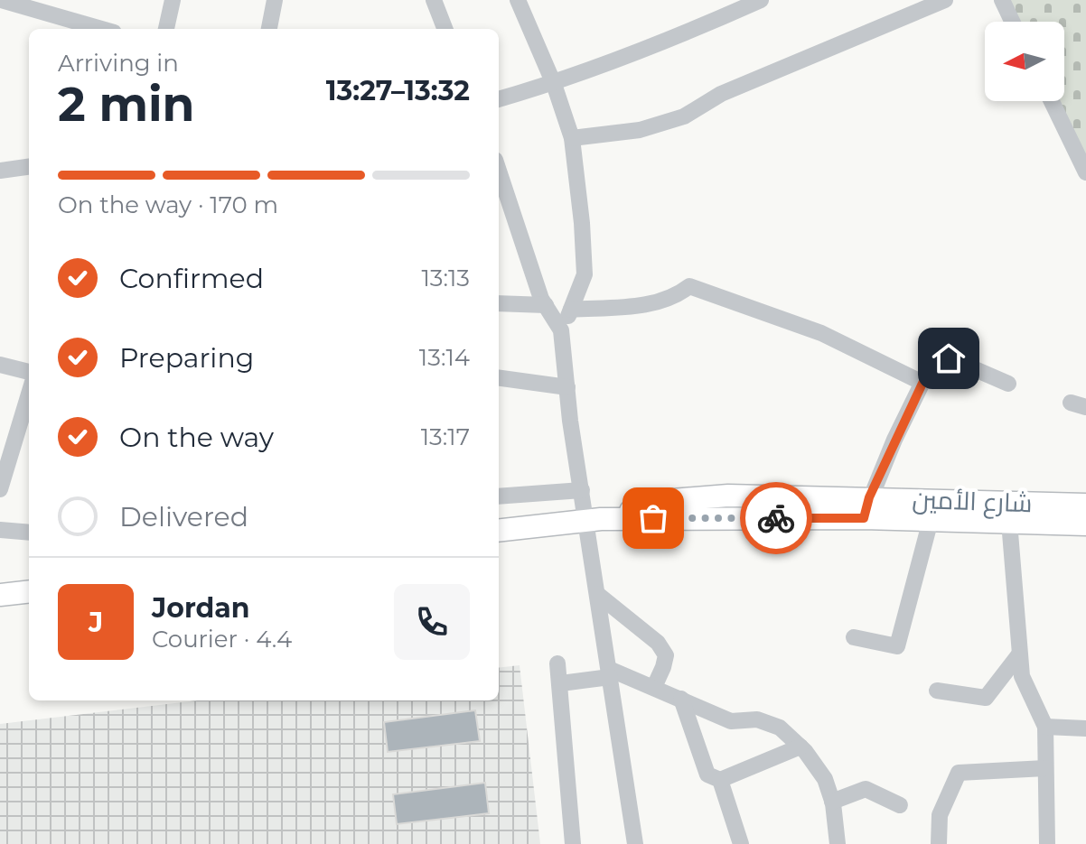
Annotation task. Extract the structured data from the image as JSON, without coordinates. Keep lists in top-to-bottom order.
{
  "streets": {
    "main road": ["شارع الأمين"]
  },
  "north": "left",
  "page": {
    "heading": ["2 min", "Arriving in", "13:27–13:32"],
    "panel": ["Jordan", "Courier · 4.4"],
    "bar": "On the way · 170 m",
    "list": [
      ["Confirmed", "13:13"],
      ["Preparing", "13:14"],
      ["On the way", "13:17"],
      "Delivered"
    ],
    "round": "J"
  }
}
